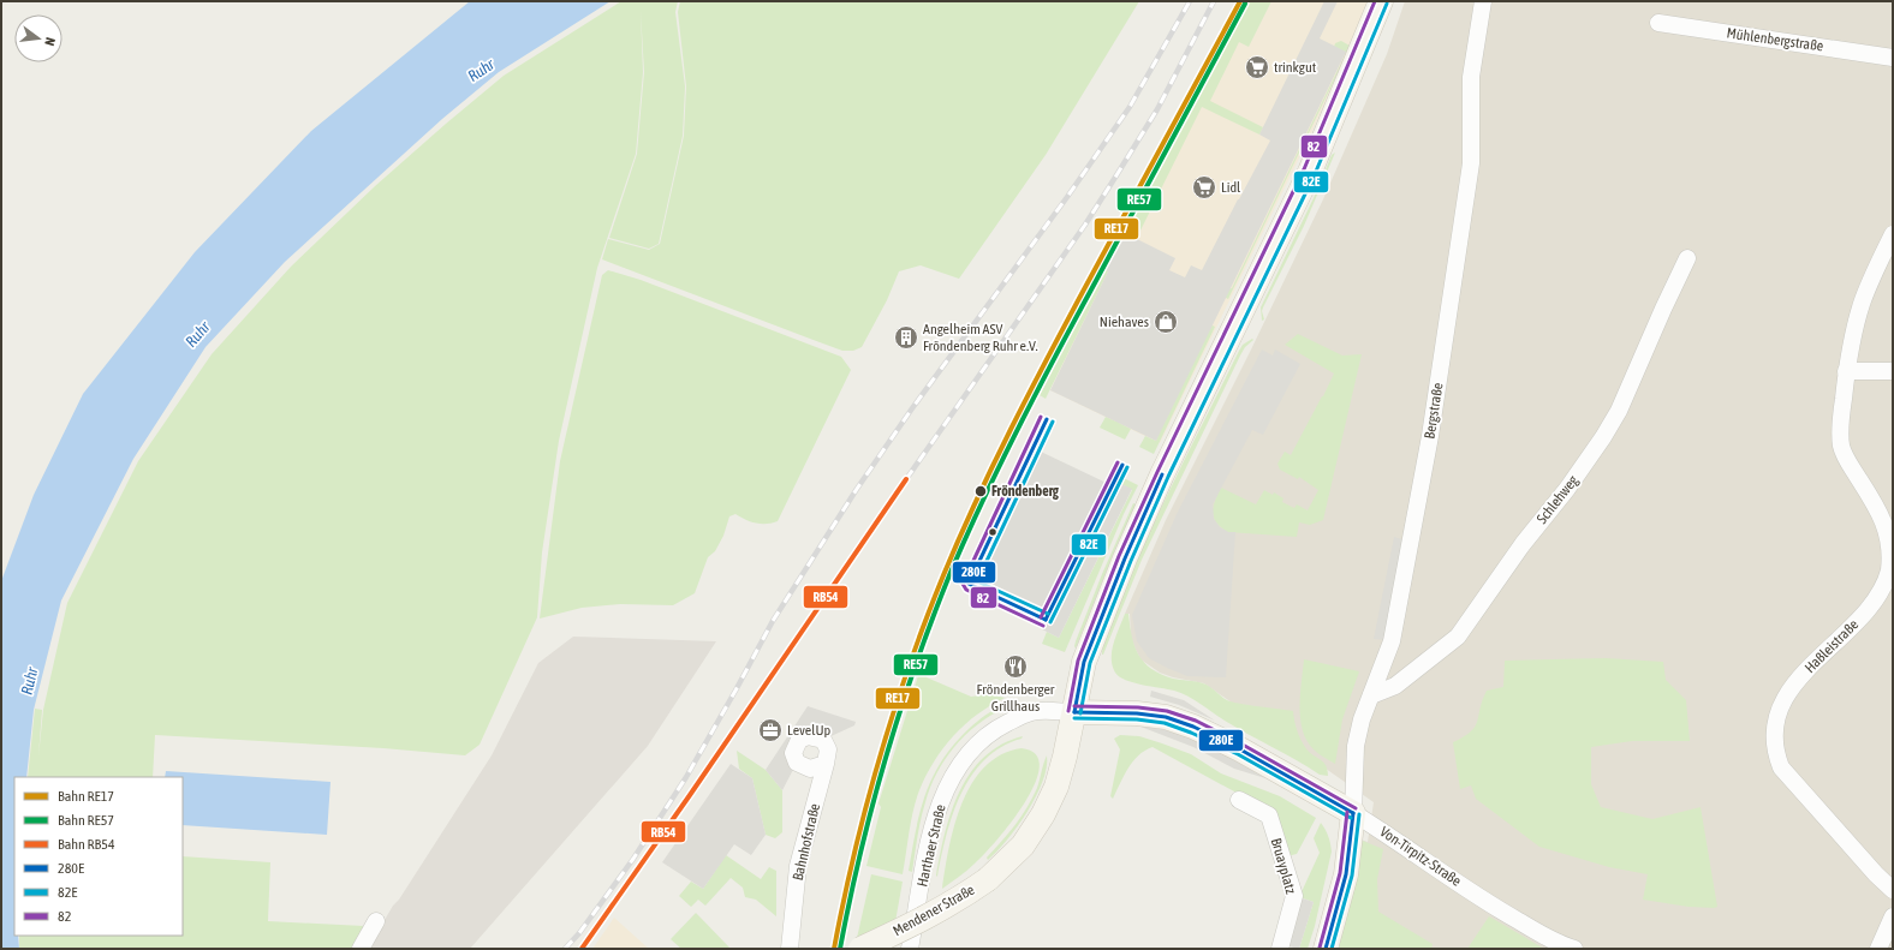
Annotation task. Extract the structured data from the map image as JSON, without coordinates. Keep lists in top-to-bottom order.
{
  "streets": {
    "main road": ["Von-Tirpitz-Straße", "Mendener Straße"],
    "street": [
      "Mühlenbergstraße",
      "Bergstraße",
      "Schlehweg",
      "Haßleistraße",
      "Bahnhofstraße",
      "Harthaer Straße",
      "Bruayplatz"
    ]
  },
  "crossings": [
    ["Bergstraße", "Schlehweg"],
    ["Bergstraße", "Von-Tirpitz-Straße"],
    ["Harthaer Straße", "Von-Tirpitz-Straße"],
    ["Harthaer Straße", "Mendener Straße"],
    ["Von-Tirpitz-Straße", "Mendener Straße"]
  ],
  "water": ["Ruhr"],
  "places": {
    "supermarket": ["trinkgut", "Lidl"],
    "shop": ["Niehaves"],
    "building": ["Angelheim ASV Fröndenberg Ruhr e.V."],
    "other": ["Fröndenberg"],
    "restaurant": ["Fröndenberger Grillhaus"],
    "office": ["LevelUp"]
  },
  "lines": [
    "rail line RE17",
    "transit line 82",
    "rail line RE57",
    "transit line 82E",
    "transit line 280E",
    "rail line RB54"
  ],
  "legend": [
    "Bahn RE17",
    "Bahn RE57",
    "Bahn RB54",
    "280E",
    "82E",
    "82"
  ],
  "north": "right"
}
